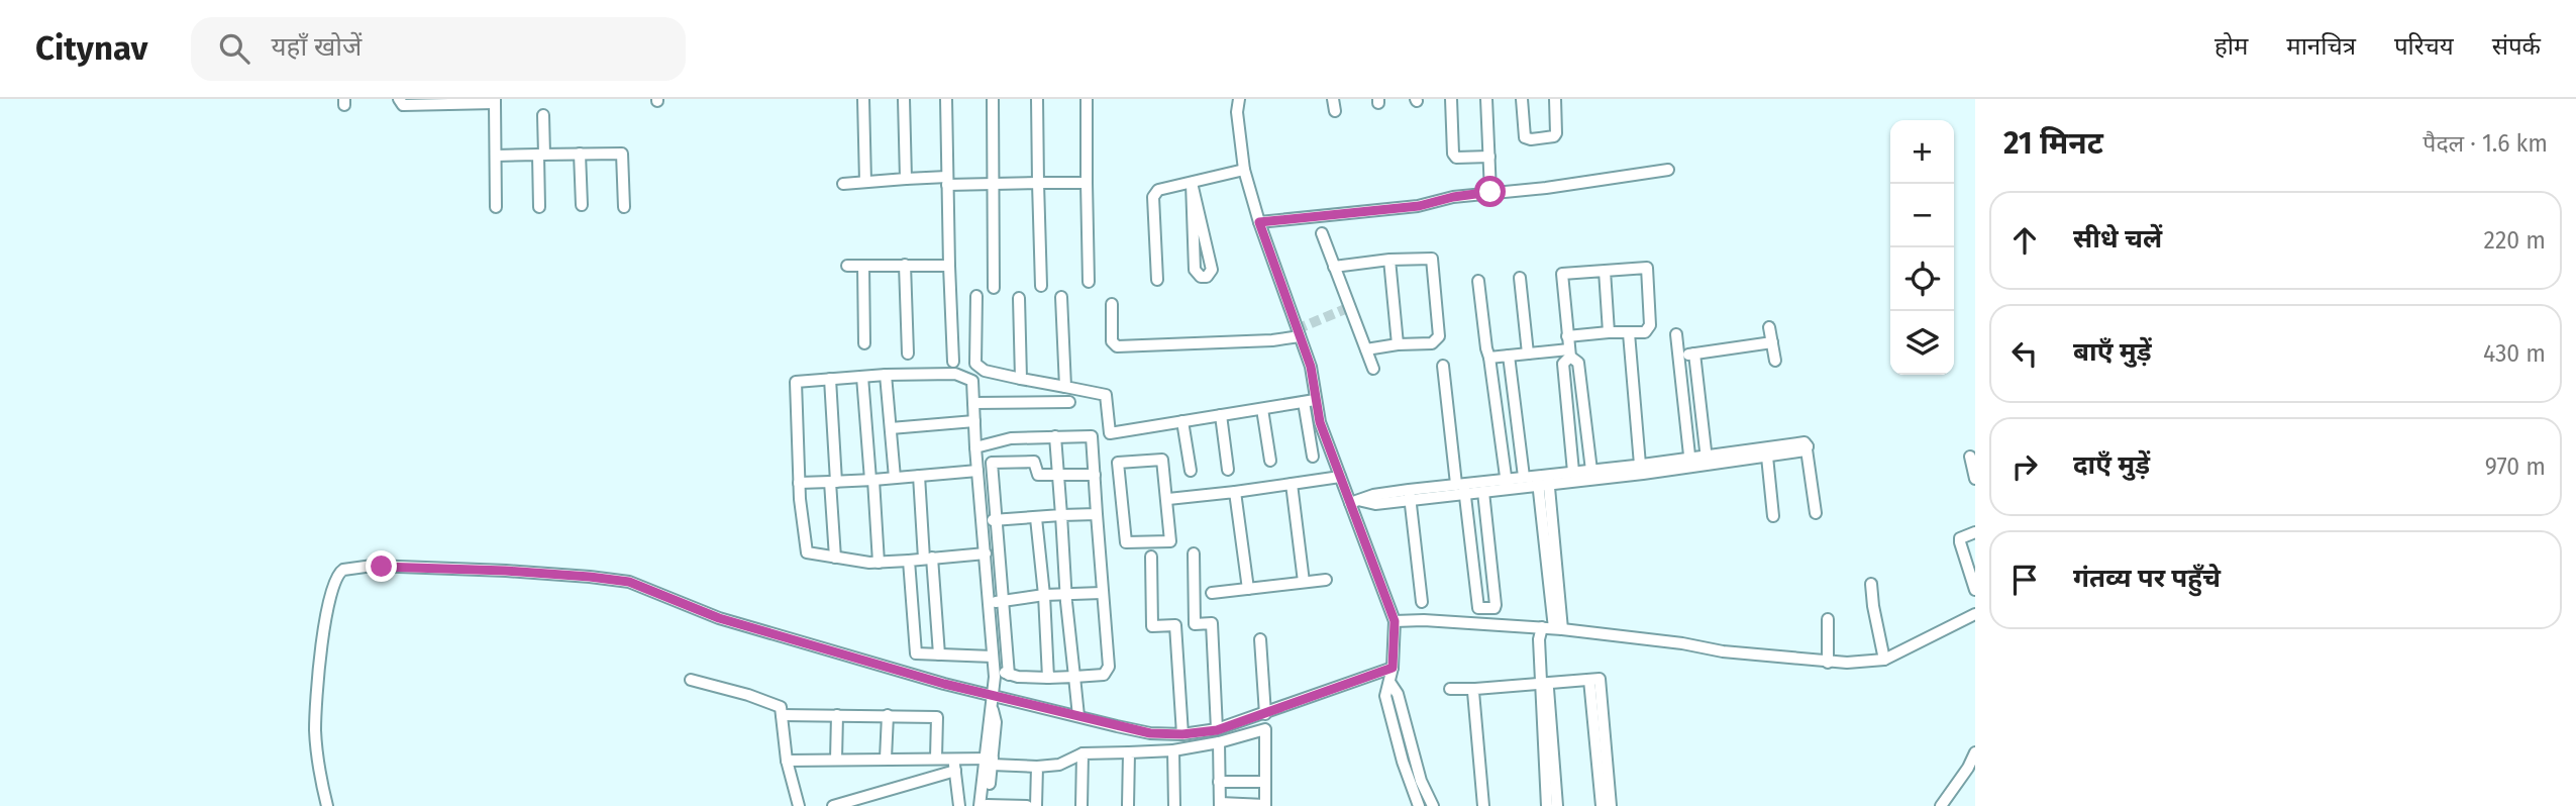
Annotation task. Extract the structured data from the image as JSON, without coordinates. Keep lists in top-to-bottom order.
{
  "page": {
    "header": "Citynav",
    "search": "यहाँ खोजें",
    "nav": [
      "होम",
      "मानचित्र",
      "परिचय",
      "संपर्क"
    ],
    "heading": ["21 मिनट", "पैदल · 1.6 km"],
    "map_buttons": ["+", "−"],
    "list": [
      ["सीधे चलें", "220 m"],
      ["बाएँ मुड़ें", "430 m"],
      ["दाएँ मुड़ें", "970 m"],
      "गंतव्य पर पहुँचे"
    ]
  }
}
